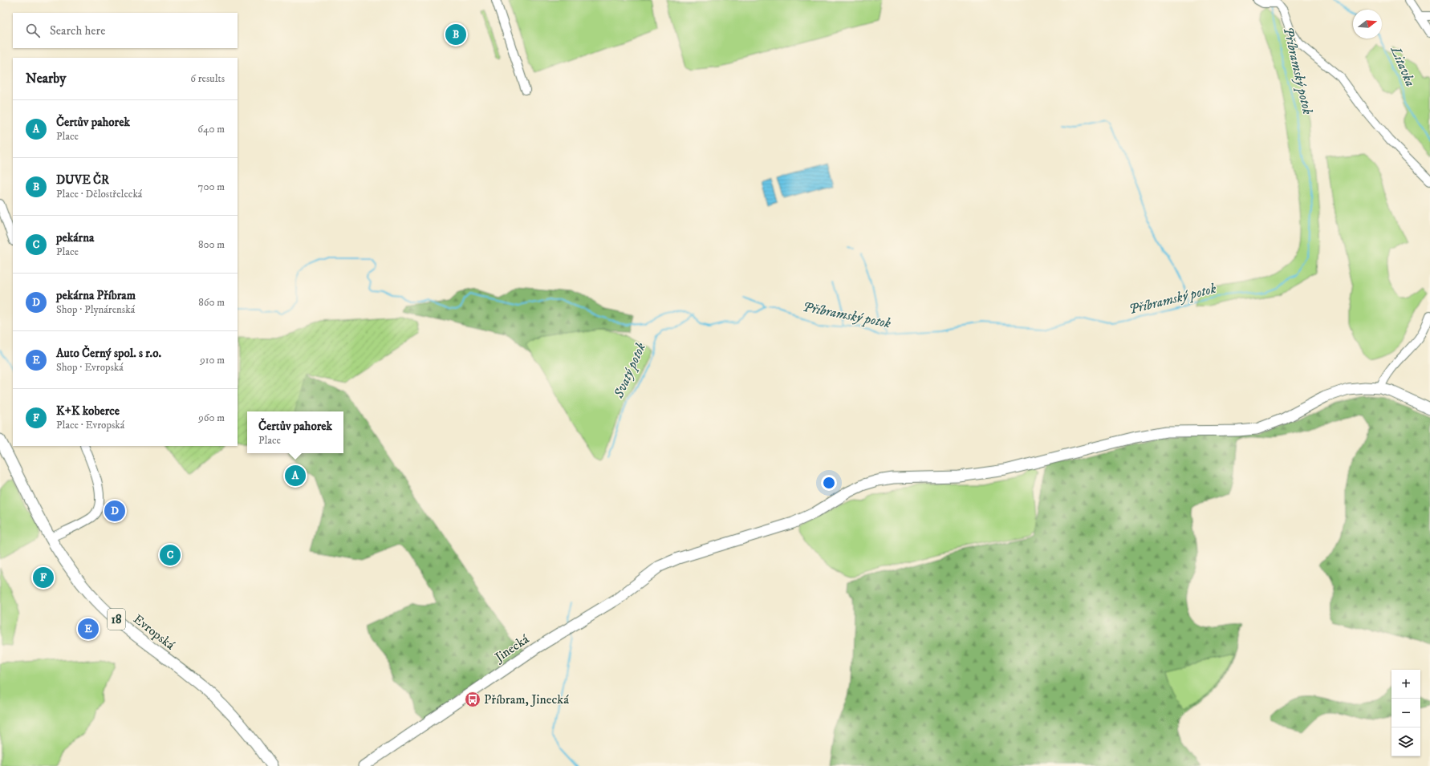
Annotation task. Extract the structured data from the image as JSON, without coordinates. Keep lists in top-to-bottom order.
{
  "streets": {
    "main road": ["18", "Evropská", "Jinecká"]
  },
  "water": ["Litavka", "Příbramský potok", "Svatý potok"],
  "places": {
    "bus stop": ["Příbram, Jinecká"]
  },
  "north": "right",
  "page": {
    "search": "Search here",
    "pins": [
      "B",
      "A",
      "D",
      "C",
      "F",
      "E"
    ],
    "heading": ["Nearby", "6 results"],
    "list": [
      {
        "mark": "A",
        "name": "Čertův pahorek",
        "note": "Place",
        "value": "640 m"
      },
      {
        "mark": "B",
        "name": "DUVE ČR",
        "note": "Place · Dělostřelecká",
        "value": "700 m"
      },
      {
        "mark": "C",
        "name": "pekárna",
        "note": "Place",
        "value": "800 m"
      },
      {
        "mark": "D",
        "name": "pekárna Příbram",
        "note": "Shop · Plynárenská",
        "value": "860 m"
      },
      {
        "mark": "E",
        "name": "Auto Černý spol. s r.o.",
        "note": "Shop · Evropská",
        "value": "910 m"
      },
      {
        "mark": "F",
        "name": "K+K koberce",
        "note": "Place · Evropská",
        "value": "960 m"
      }
    ],
    "popup": ["Čertův pahorek", "Place"],
    "map_buttons": ["+", "−"]
  }
}
